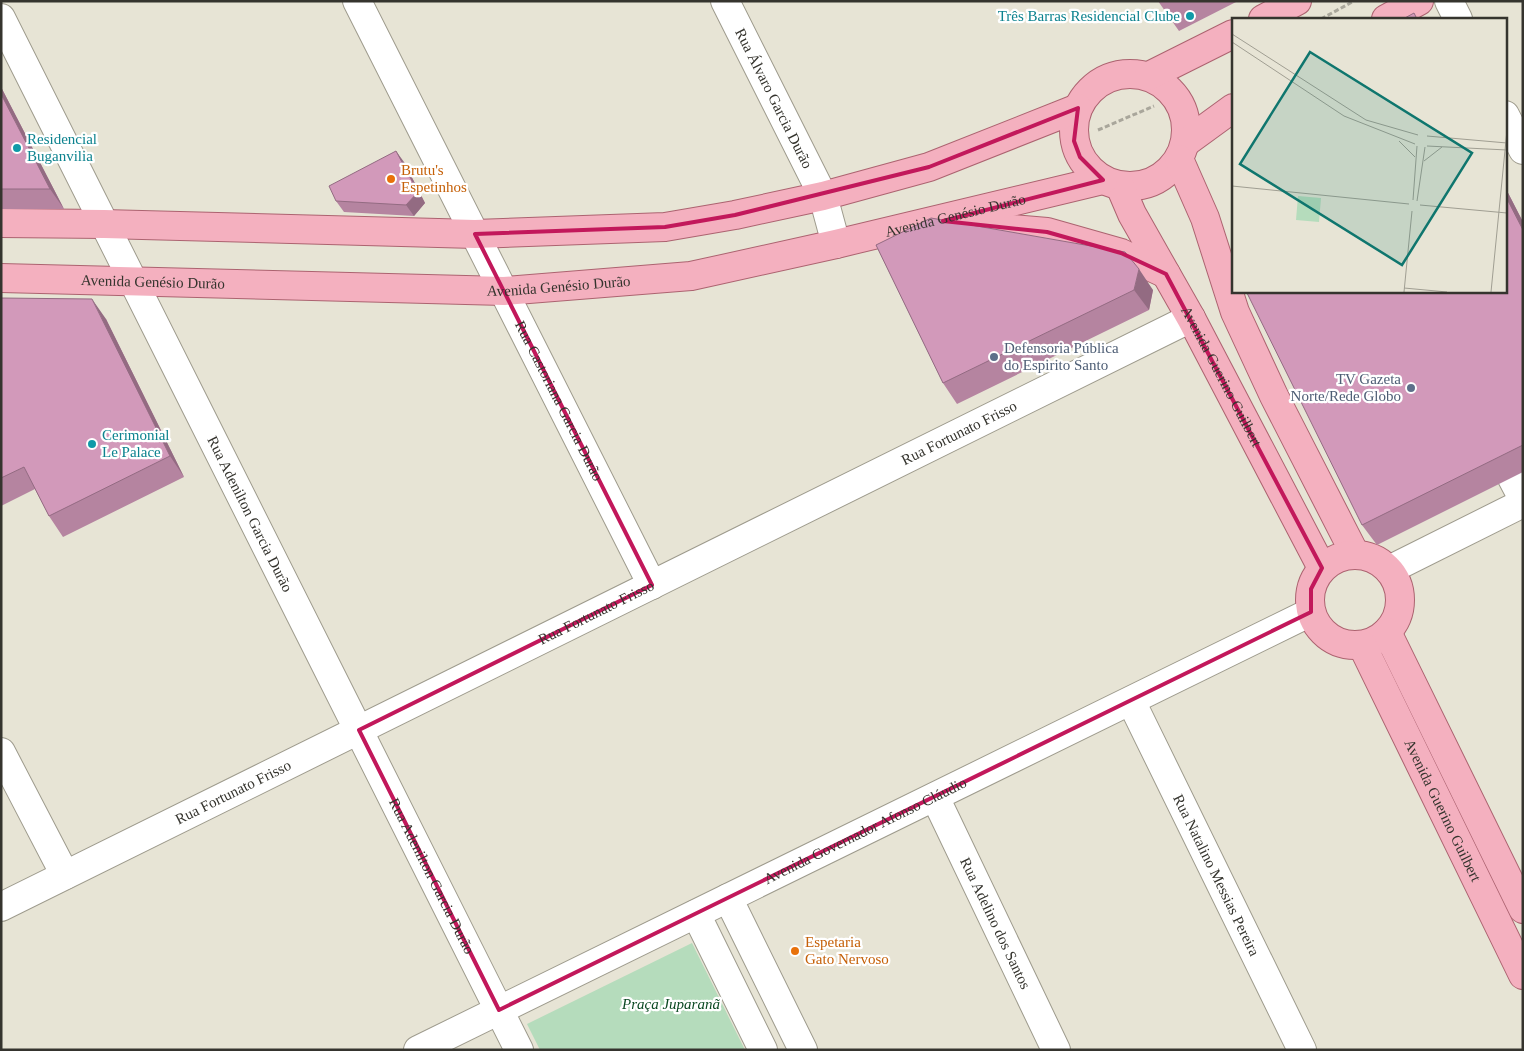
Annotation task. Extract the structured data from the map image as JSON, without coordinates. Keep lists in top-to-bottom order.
{
  "streets": {
    "main road": ["Avenida Genésio Durão", "Avenida Guerino Guilbert"],
    "street": [
      "Rua Álvaro Garcia Durão",
      "Rua Castoriana Garcia Durão",
      "Rua Fortunato Frisso",
      "Rua Adenilton Garcia Durão",
      "Avenida Governador Afonso Cláudio",
      "Rua Natalino Messias Pereira",
      "Rua Adelino dos Santos"
    ]
  },
  "crossings": [
    ["Rua Álvaro Garcia Durão", "Avenida Genésio Durão"],
    ["Avenida Genésio Durão", "Avenida Guerino Guilbert"],
    ["Avenida Genésio Durão", "Rua Castoriana Garcia Durão"],
    ["Avenida Genésio Durão", "Rua Adenilton Garcia Durão"],
    ["Avenida Guerino Guilbert", "Rua Fortunato Frisso"],
    ["Avenida Guerino Guilbert", "Avenida Governador Afonso Cláudio"],
    ["Rua Castoriana Garcia Durão", "Rua Fortunato Frisso"],
    ["Rua Fortunato Frisso", "Rua Adenilton Garcia Durão"],
    ["Rua Adenilton Garcia Durão", "Avenida Governador Afonso Cláudio"],
    ["Avenida Governador Afonso Cláudio", "Rua Natalino Messias Pereira"],
    ["Avenida Governador Afonso Cláudio", "Rua Adelino dos Santos"]
  ],
  "parks": ["Praça Juparanã"],
  "places": [
    "Três Barras Residencial Clube",
    "Residencial Buganvilia",
    "Brutu's Espetinhos",
    "Defensoria Pública do Espirito Santo",
    "TV Gazeta Norte/Rede Globo",
    "Cerimonial Le Palace",
    "Espetaria Gato Nervoso"
  ]
}
